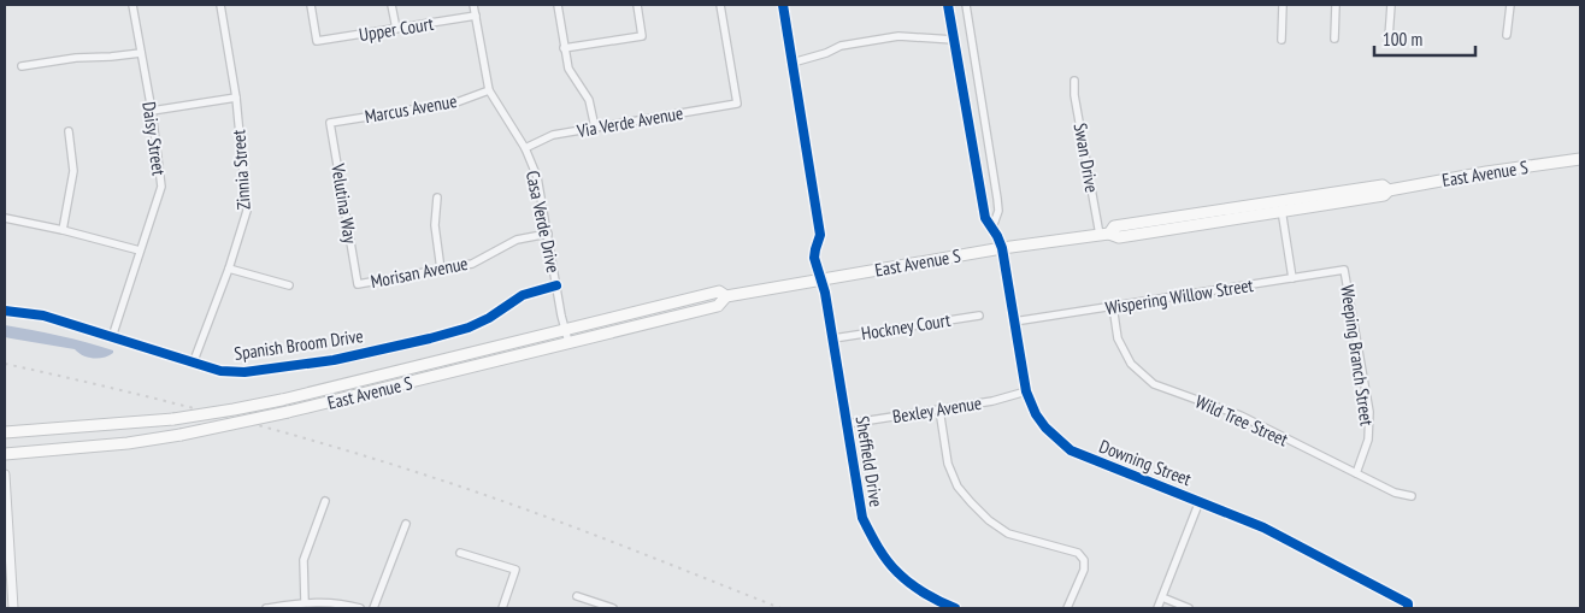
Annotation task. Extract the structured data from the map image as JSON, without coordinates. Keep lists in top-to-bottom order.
{
  "streets": {
    "main road": ["East Avenue S"],
    "street": [
      "Upper Court",
      "Marcus Avenue",
      "Via Verde Avenue",
      "Daisy Street",
      "Swan Drive",
      "Zinnia Street",
      "Velutina Way",
      "Casa Verde Drive",
      "Morisan Avenue",
      "Wispering Willow Street",
      "Hockney Court",
      "Spanish Broom Drive",
      "Weeping Branch Street",
      "Bexley Avenue",
      "Wild Tree Street",
      "Sheffield Drive",
      "Downing Street"
    ]
  },
  "crossings": [
    ["Upper Court", "Casa Verde Drive"],
    ["Marcus Avenue", "Velutina Way"],
    ["Marcus Avenue", "Casa Verde Drive"],
    ["Via Verde Avenue", "Casa Verde Drive"],
    ["Daisy Street", "Spanish Broom Drive"],
    ["Swan Drive", "East Avenue S"],
    ["Zinnia Street", "Spanish Broom Drive"],
    ["East Avenue S", "Casa Verde Drive"],
    ["East Avenue S", "Sheffield Drive"],
    ["East Avenue S", "Downing Street"],
    ["Velutina Way", "Morisan Avenue"],
    ["Casa Verde Drive", "Morisan Avenue"],
    ["Casa Verde Drive", "Spanish Broom Drive"],
    ["Wispering Willow Street", "Weeping Branch Street"],
    ["Wispering Willow Street", "Wild Tree Street"],
    ["Wispering Willow Street", "Downing Street"],
    ["Hockney Court", "Sheffield Drive"],
    ["Weeping Branch Street", "Wild Tree Street"],
    ["Bexley Avenue", "Sheffield Drive"],
    ["Bexley Avenue", "Downing Street"]
  ],
  "scale_bar": "100 m"
}
